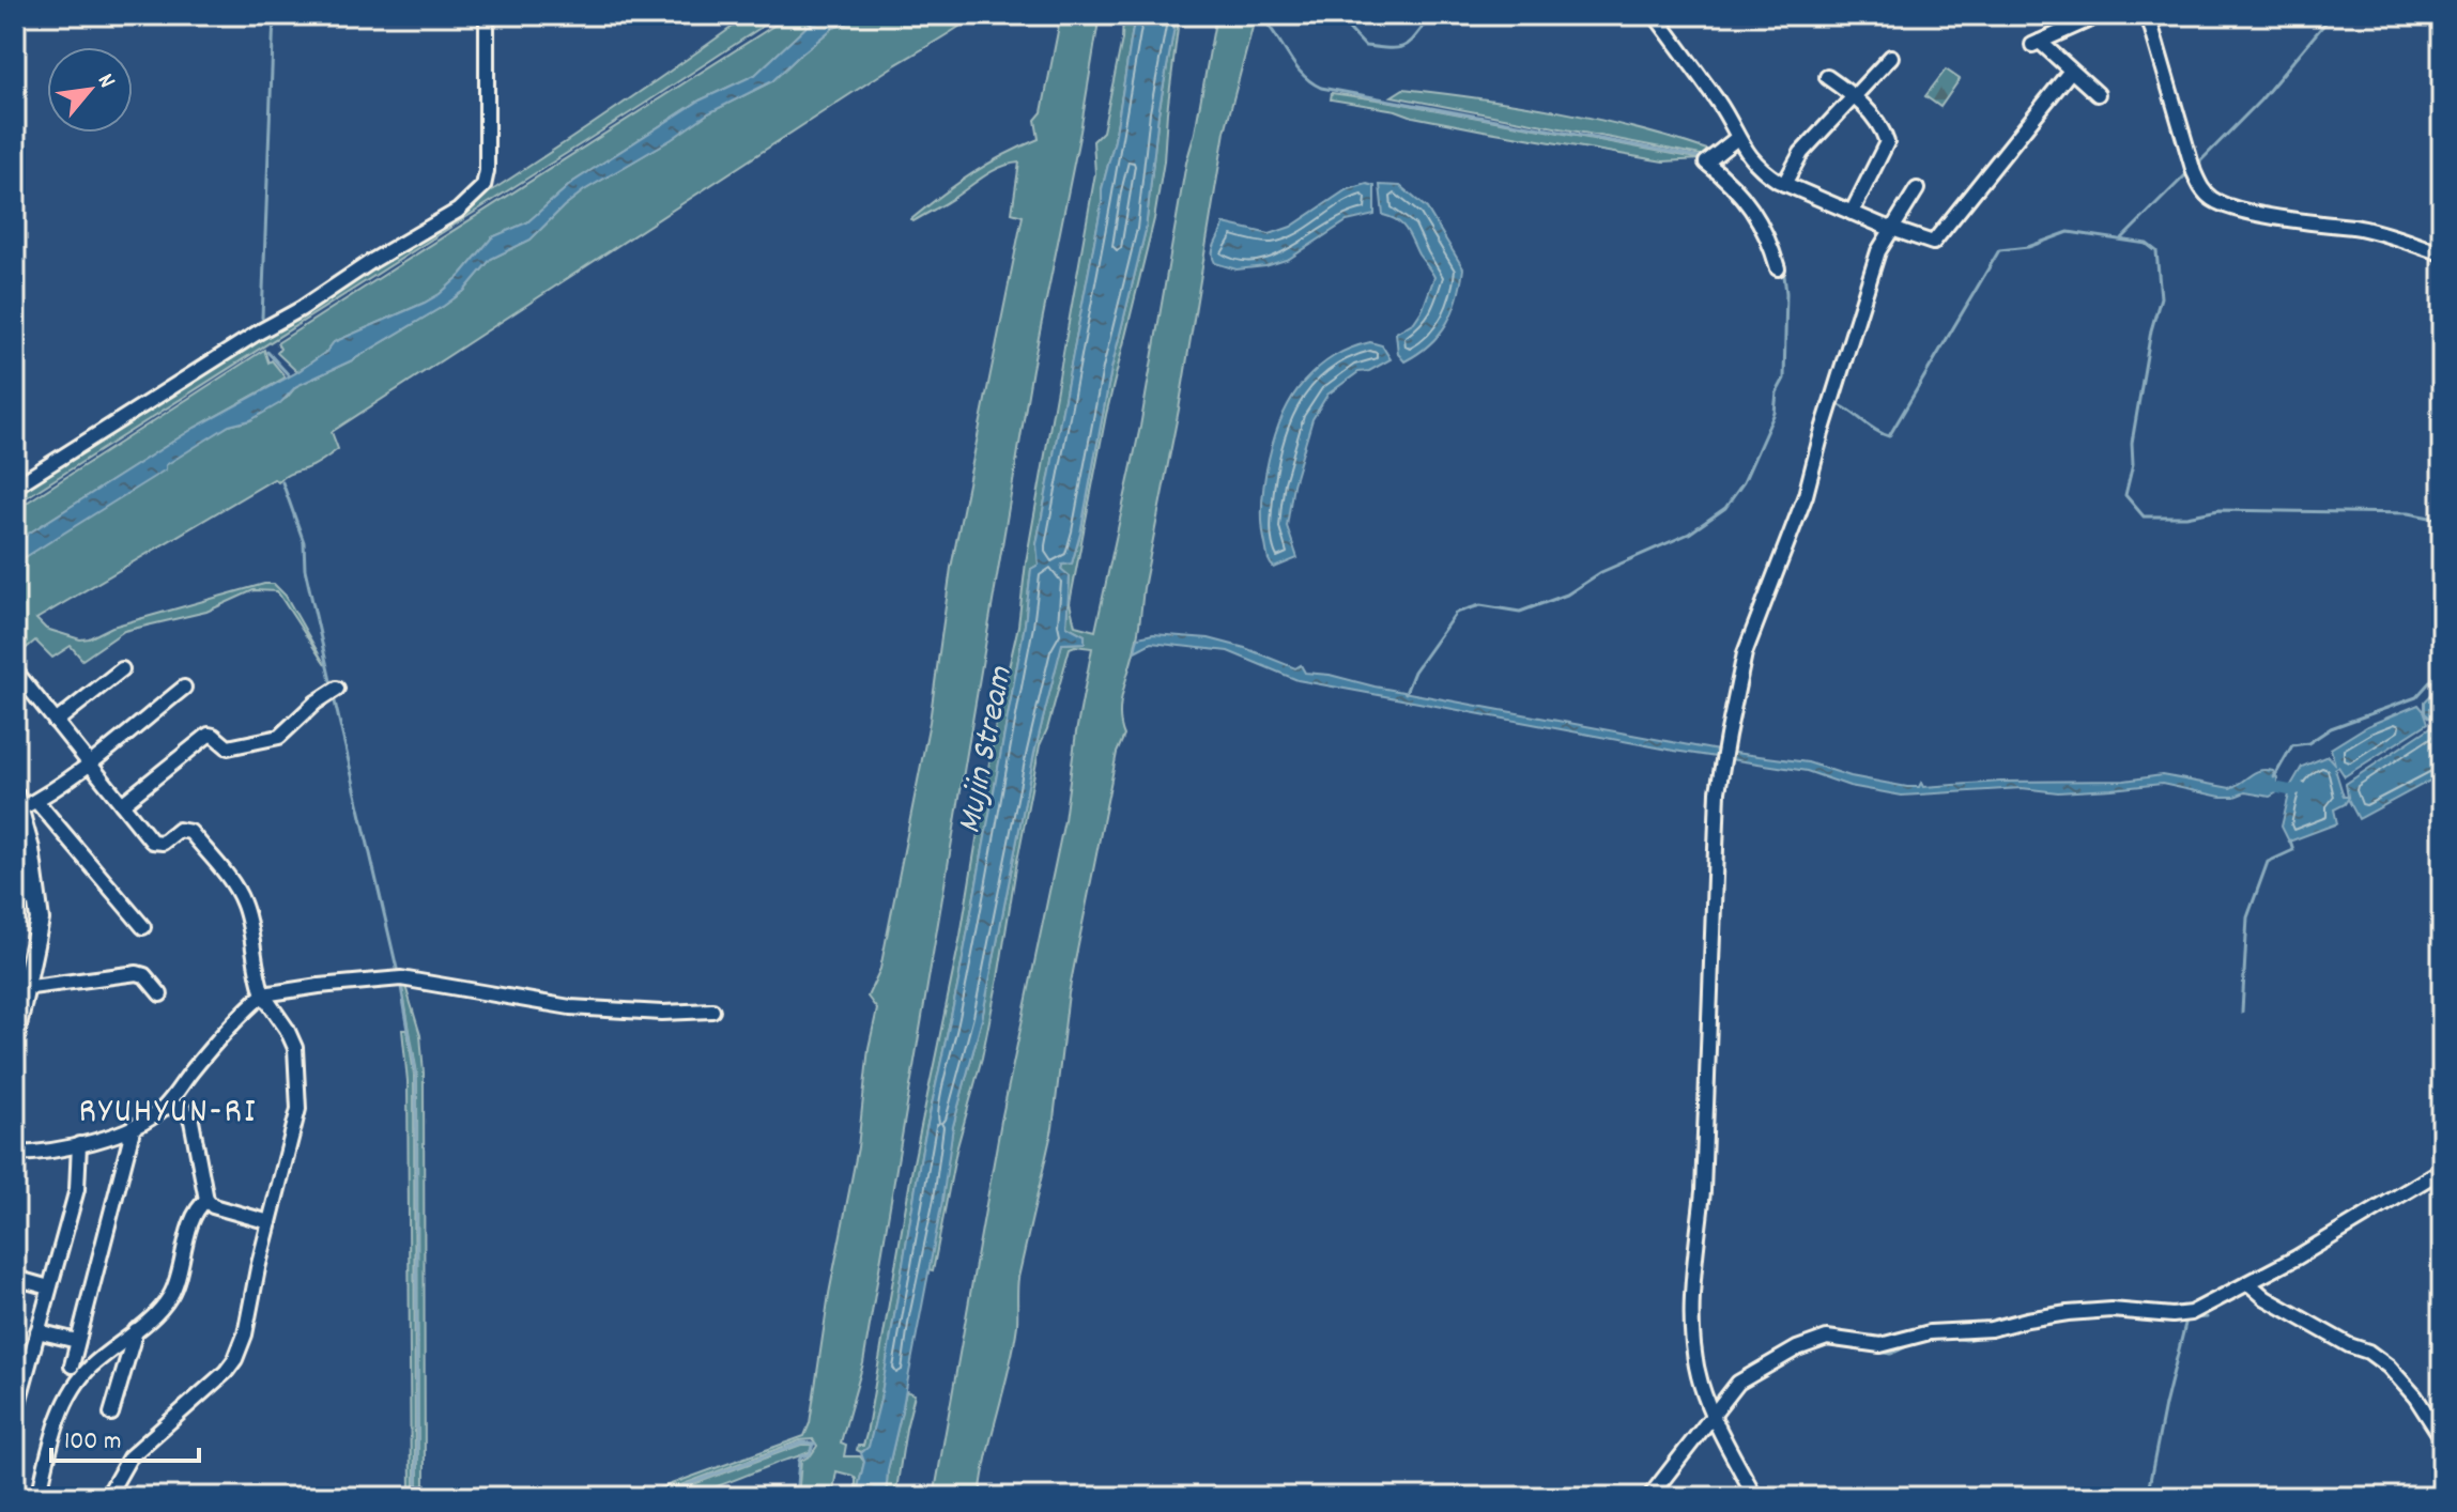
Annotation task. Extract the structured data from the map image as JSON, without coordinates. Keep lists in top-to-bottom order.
{
  "districts": ["RYUHYUN-RI"],
  "water": ["Mujin Stream"],
  "scale_bar": "100 m",
  "north": "top right"
}
